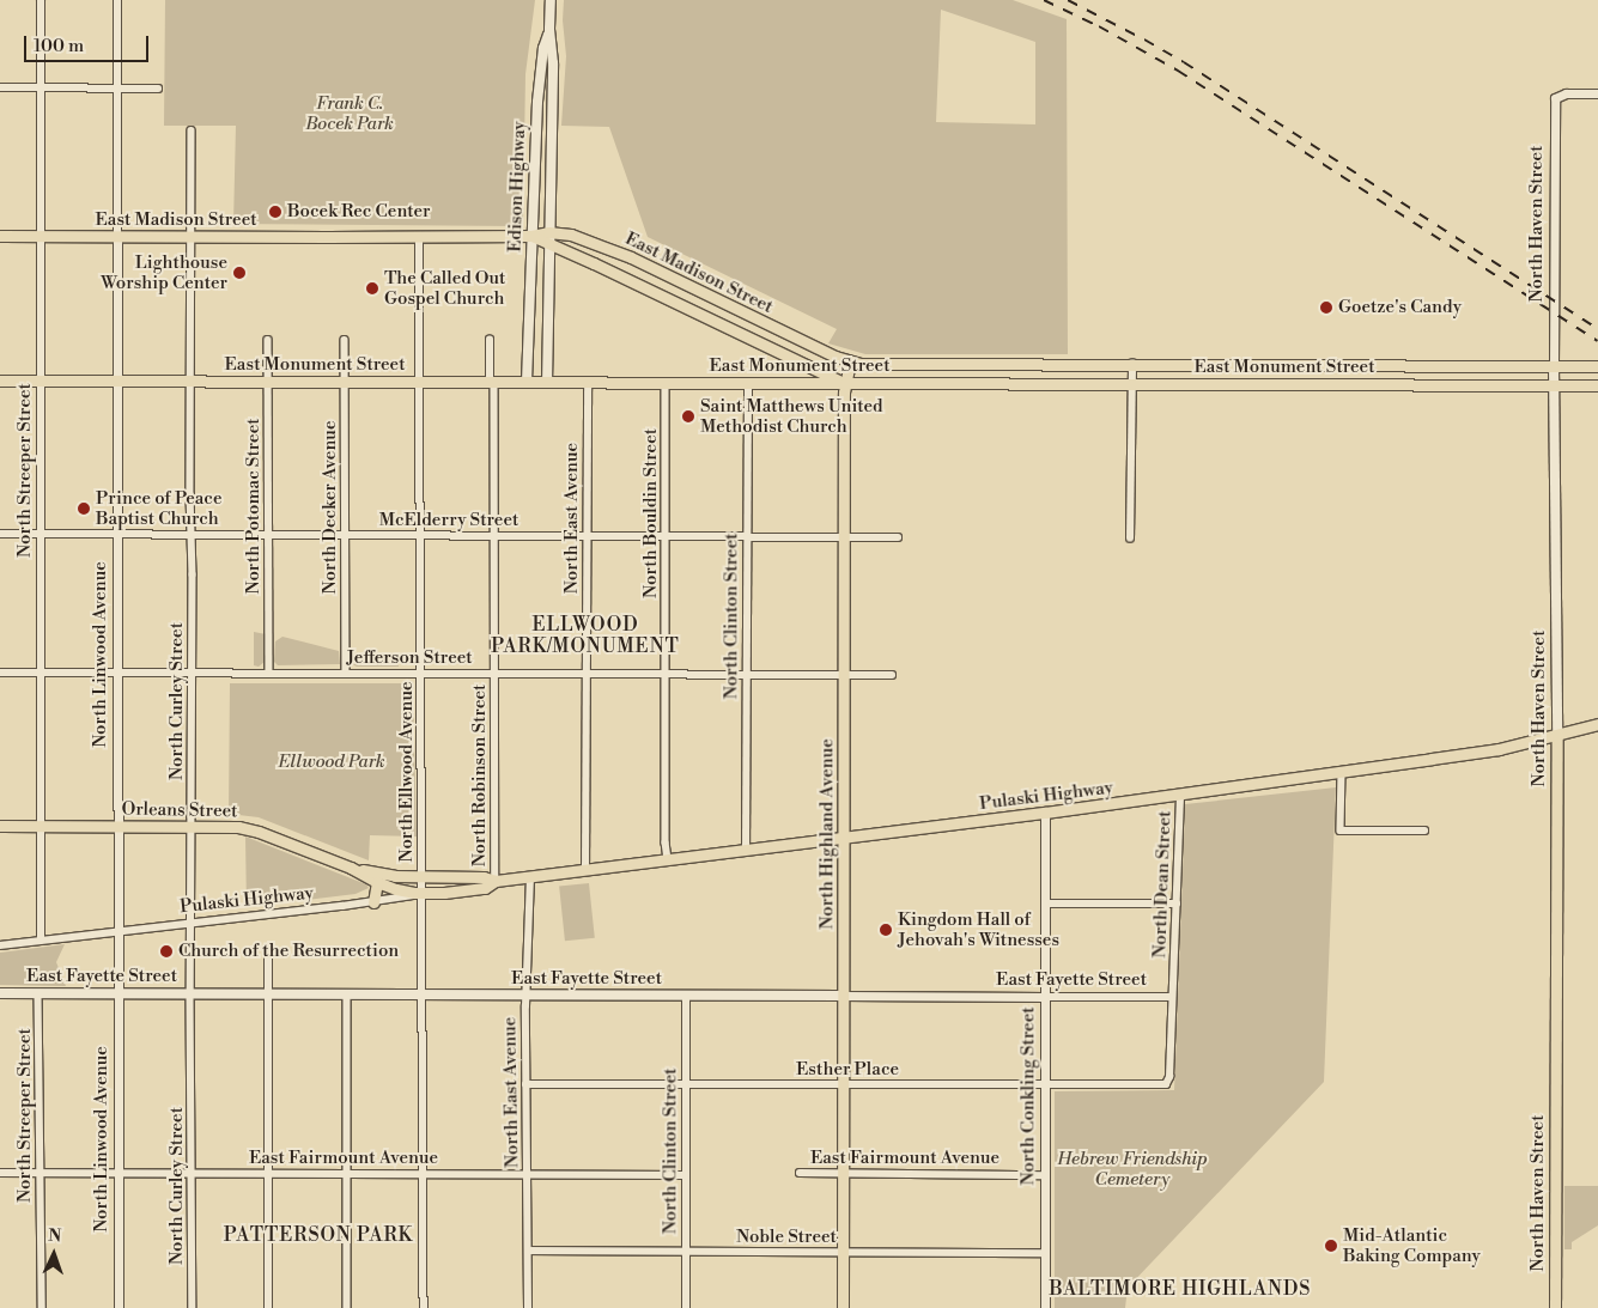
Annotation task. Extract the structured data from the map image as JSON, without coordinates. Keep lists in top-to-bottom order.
{
  "streets": {
    "main road": [
      "Edison Highway",
      "East Madison Street",
      "North Haven Street",
      "East Monument Street",
      "Pulaski Highway",
      "Orleans Street",
      "North Highland Avenue",
      "East Fayette Street"
    ],
    "street": [
      "North Streeper Street",
      "North Potomac Street",
      "North Decker Avenue",
      "North Bouldin Street",
      "North East Avenue",
      "McElderry Street",
      "North Clinton Street",
      "North Linwood Avenue",
      "Jefferson Street",
      "North Curley Street",
      "North Ellwood Avenue",
      "North Robinson Street",
      "North Dean Street",
      "Esther Place",
      "North Conkling Street",
      "East Fairmount Avenue",
      "Noble Street"
    ]
  },
  "crossings": [
    ["Edison Highway", "East Madison Street"],
    ["Edison Highway", "East Monument Street"],
    ["East Madison Street", "East Monument Street"],
    ["East Madison Street", "North Streeper Street"],
    ["East Madison Street", "North Linwood Avenue"],
    ["East Madison Street", "North Curley Street"],
    ["East Madison Street", "North Ellwood Avenue"],
    ["East Madison Street", "North Highland Avenue"],
    ["North Haven Street", "East Monument Street"],
    ["North Haven Street", "Pulaski Highway"],
    ["East Monument Street", "North Streeper Street"],
    ["East Monument Street", "North Potomac Street"],
    ["East Monument Street", "North Decker Avenue"],
    ["East Monument Street", "North Bouldin Street"],
    ["East Monument Street", "North East Avenue"],
    ["East Monument Street", "North Clinton Street"],
    ["East Monument Street", "North Linwood Avenue"],
    ["East Monument Street", "North Curley Street"],
    ["East Monument Street", "North Ellwood Avenue"],
    ["East Monument Street", "North Robinson Street"],
    ["East Monument Street", "North Highland Avenue"],
    ["North Streeper Street", "McElderry Street"],
    ["North Streeper Street", "Jefferson Street"],
    ["North Streeper Street", "Pulaski Highway"],
    ["North Streeper Street", "Orleans Street"],
    ["North Streeper Street", "East Fayette Street"],
    ["North Streeper Street", "East Fairmount Avenue"],
    ["North Potomac Street", "McElderry Street"],
    ["North Potomac Street", "Jefferson Street"],
    ["North Decker Avenue", "McElderry Street"],
    ["North Decker Avenue", "Jefferson Street"],
    ["North Bouldin Street", "McElderry Street"],
    ["North Bouldin Street", "Jefferson Street"],
    ["North Bouldin Street", "Pulaski Highway"],
    ["North East Avenue", "McElderry Street"],
    ["North East Avenue", "Jefferson Street"],
    ["North East Avenue", "Pulaski Highway"],
    ["North East Avenue", "East Fayette Street"],
    ["North East Avenue", "Esther Place"],
    ["North East Avenue", "East Fairmount Avenue"],
    ["North East Avenue", "Noble Street"],
    ["McElderry Street", "North Clinton Street"],
    ["McElderry Street", "North Linwood Avenue"],
    ["McElderry Street", "North Curley Street"],
    ["McElderry Street", "North Ellwood Avenue"],
    ["McElderry Street", "North Robinson Street"],
    ["McElderry Street", "North Highland Avenue"],
    ["North Clinton Street", "Jefferson Street"],
    ["North Clinton Street", "Pulaski Highway"],
    ["North Clinton Street", "East Fayette Street"],
    ["North Clinton Street", "Esther Place"],
    ["North Clinton Street", "East Fairmount Avenue"],
    ["North Clinton Street", "Noble Street"],
    ["North Linwood Avenue", "Jefferson Street"],
    ["North Linwood Avenue", "Pulaski Highway"],
    ["North Linwood Avenue", "Orleans Street"],
    ["North Linwood Avenue", "East Fayette Street"],
    ["North Linwood Avenue", "East Fairmount Avenue"],
    ["Jefferson Street", "North Curley Street"],
    ["Jefferson Street", "North Ellwood Avenue"],
    ["Jefferson Street", "North Robinson Street"],
    ["Jefferson Street", "North Highland Avenue"],
    ["North Curley Street", "Pulaski Highway"],
    ["North Curley Street", "Orleans Street"],
    ["North Curley Street", "East Fayette Street"],
    ["North Curley Street", "East Fairmount Avenue"],
    ["North Ellwood Avenue", "Pulaski Highway"],
    ["North Ellwood Avenue", "Orleans Street"],
    ["North Ellwood Avenue", "East Fayette Street"],
    ["North Ellwood Avenue", "East Fairmount Avenue"],
    ["North Robinson Street", "Pulaski Highway"],
    ["Pulaski Highway", "Orleans Street"],
    ["Pulaski Highway", "North Highland Avenue"],
    ["Pulaski Highway", "North Dean Street"],
    ["Pulaski Highway", "North Conkling Street"],
    ["North Highland Avenue", "East Fayette Street"],
    ["North Highland Avenue", "Esther Place"],
    ["North Highland Avenue", "East Fairmount Avenue"],
    ["North Highland Avenue", "Noble Street"],
    ["North Dean Street", "East Fayette Street"],
    ["North Dean Street", "Esther Place"],
    ["East Fayette Street", "North Conkling Street"],
    ["Esther Place", "North Conkling Street"],
    ["North Conkling Street", "East Fairmount Avenue"],
    ["North Conkling Street", "Noble Street"]
  ],
  "districts": ["ELLWOOD PARK/MONUMENT", "PATTERSON PARK", "BALTIMORE HIGHLANDS"],
  "parks": ["Frank C. Bocek Park", "Ellwood Park", "Hebrew Friendship Cemetery"],
  "places": [
    "Bocek Rec Center",
    "Lighthouse Worship Center",
    "The Called Out Gospel Church",
    "Goetze's Candy",
    "Saint Matthews United Methodist Church",
    "Prince of Peace Baptist Church",
    "Kingdom Hall of Jehovah's Witnesses",
    "Church of the Resurrection",
    "Mid-Atlantic Baking Company"
  ],
  "scale_bar": "100 m",
  "north": "top"
}
